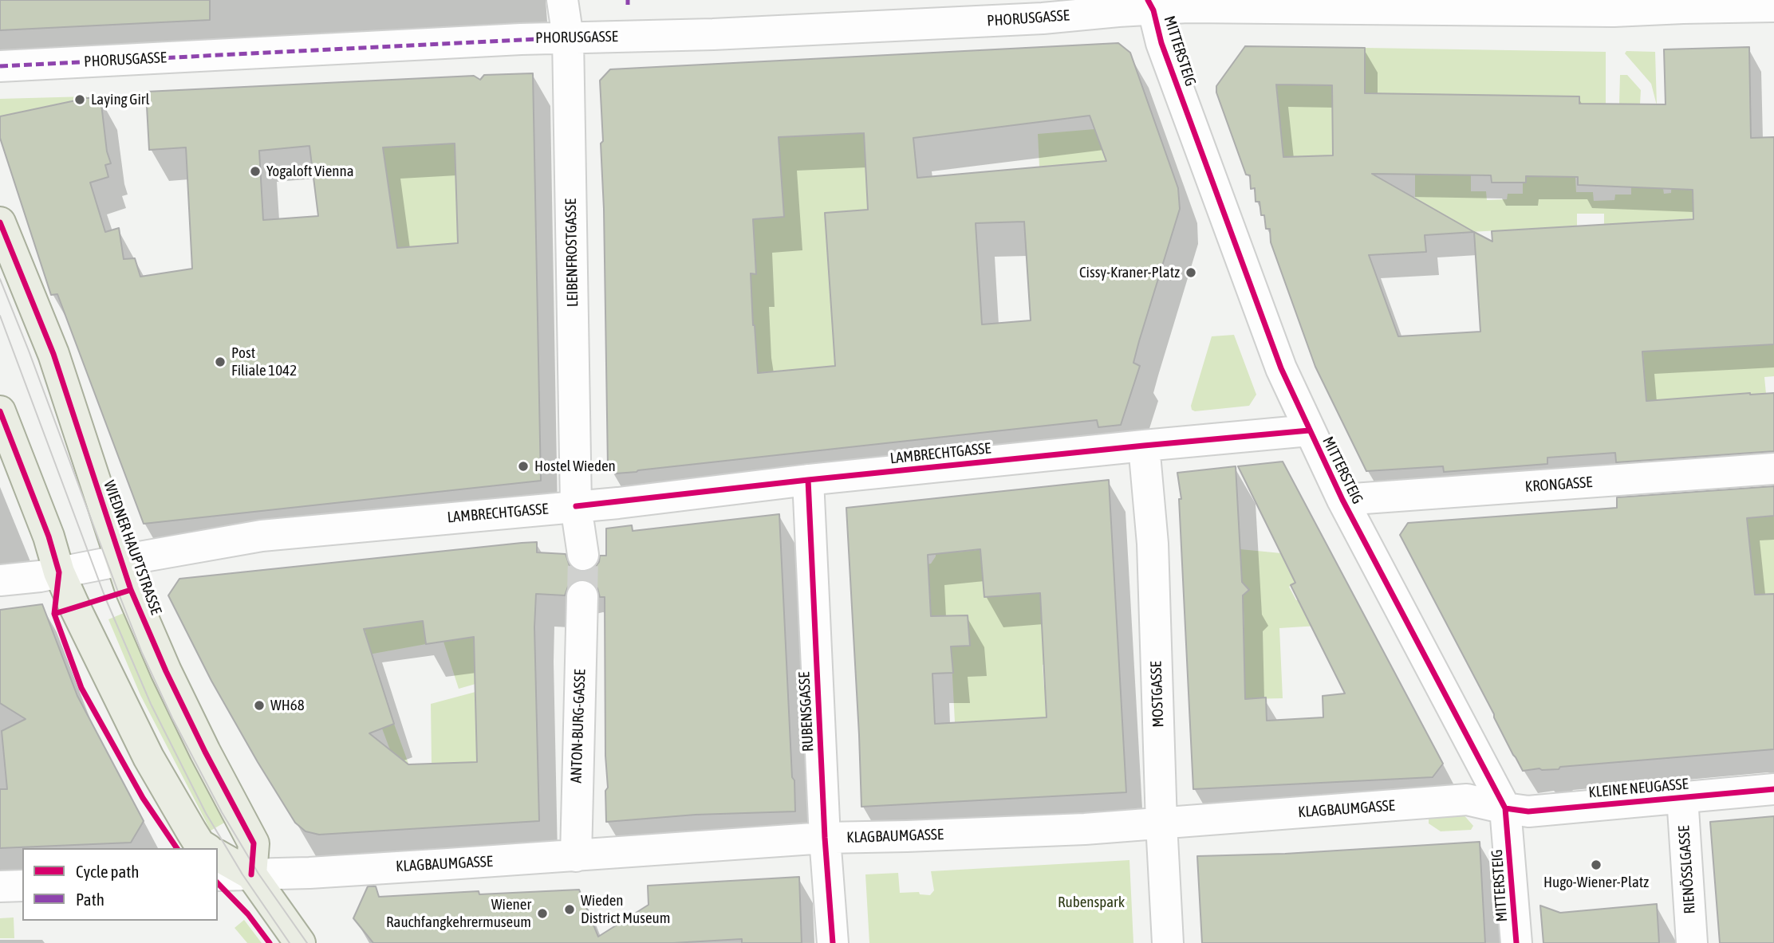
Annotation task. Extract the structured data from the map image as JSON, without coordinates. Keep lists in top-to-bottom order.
{
  "streets": {
    "main road": ["WIEDNER HAUPTSTRASSE"],
    "street": [
      "PHORUSGASSE",
      "MITTERSTEIG",
      "LEIBENFROSTGASSE",
      "LAMBRECHTGASSE",
      "KRONGASSE",
      "MOSTGASSE",
      "RUBENSGASSE",
      "ANTON-BURG-GASSE",
      "KLEINE NEUGASSE",
      "KLAGBAUMGASSE",
      "RIENÖSSLGASSE"
    ]
  },
  "crossings": [
    ["PHORUSGASSE", "MITTERSTEIG"],
    ["PHORUSGASSE", "LEIBENFROSTGASSE"],
    ["MITTERSTEIG", "LAMBRECHTGASSE"],
    ["MITTERSTEIG", "KRONGASSE"],
    ["MITTERSTEIG", "KLEINE NEUGASSE"],
    ["MITTERSTEIG", "KLAGBAUMGASSE"],
    ["LEIBENFROSTGASSE", "LAMBRECHTGASSE"],
    ["LAMBRECHTGASSE", "WIEDNER HAUPTSTRASSE"],
    ["LAMBRECHTGASSE", "MOSTGASSE"],
    ["LAMBRECHTGASSE", "RUBENSGASSE"],
    ["WIEDNER HAUPTSTRASSE", "KLAGBAUMGASSE"],
    ["MOSTGASSE", "KLAGBAUMGASSE"],
    ["RUBENSGASSE", "KLAGBAUMGASSE"],
    ["ANTON-BURG-GASSE", "KLAGBAUMGASSE"],
    ["KLEINE NEUGASSE", "KLAGBAUMGASSE"],
    ["KLEINE NEUGASSE", "RIENÖSSLGASSE"]
  ],
  "parks": ["Rubenspark"],
  "places": [
    "Laying Girl",
    "Yogaloft Vienna",
    "Cissy-Kraner-Platz",
    "Post Filiale 1042",
    "Hostel Wieden",
    "WH68",
    "Hugo-Wiener-Platz",
    "Wieden District Museum",
    "Wiener Rauchfangkehrermuseum"
  ],
  "legend": ["Cycle path", "Path"]
}
